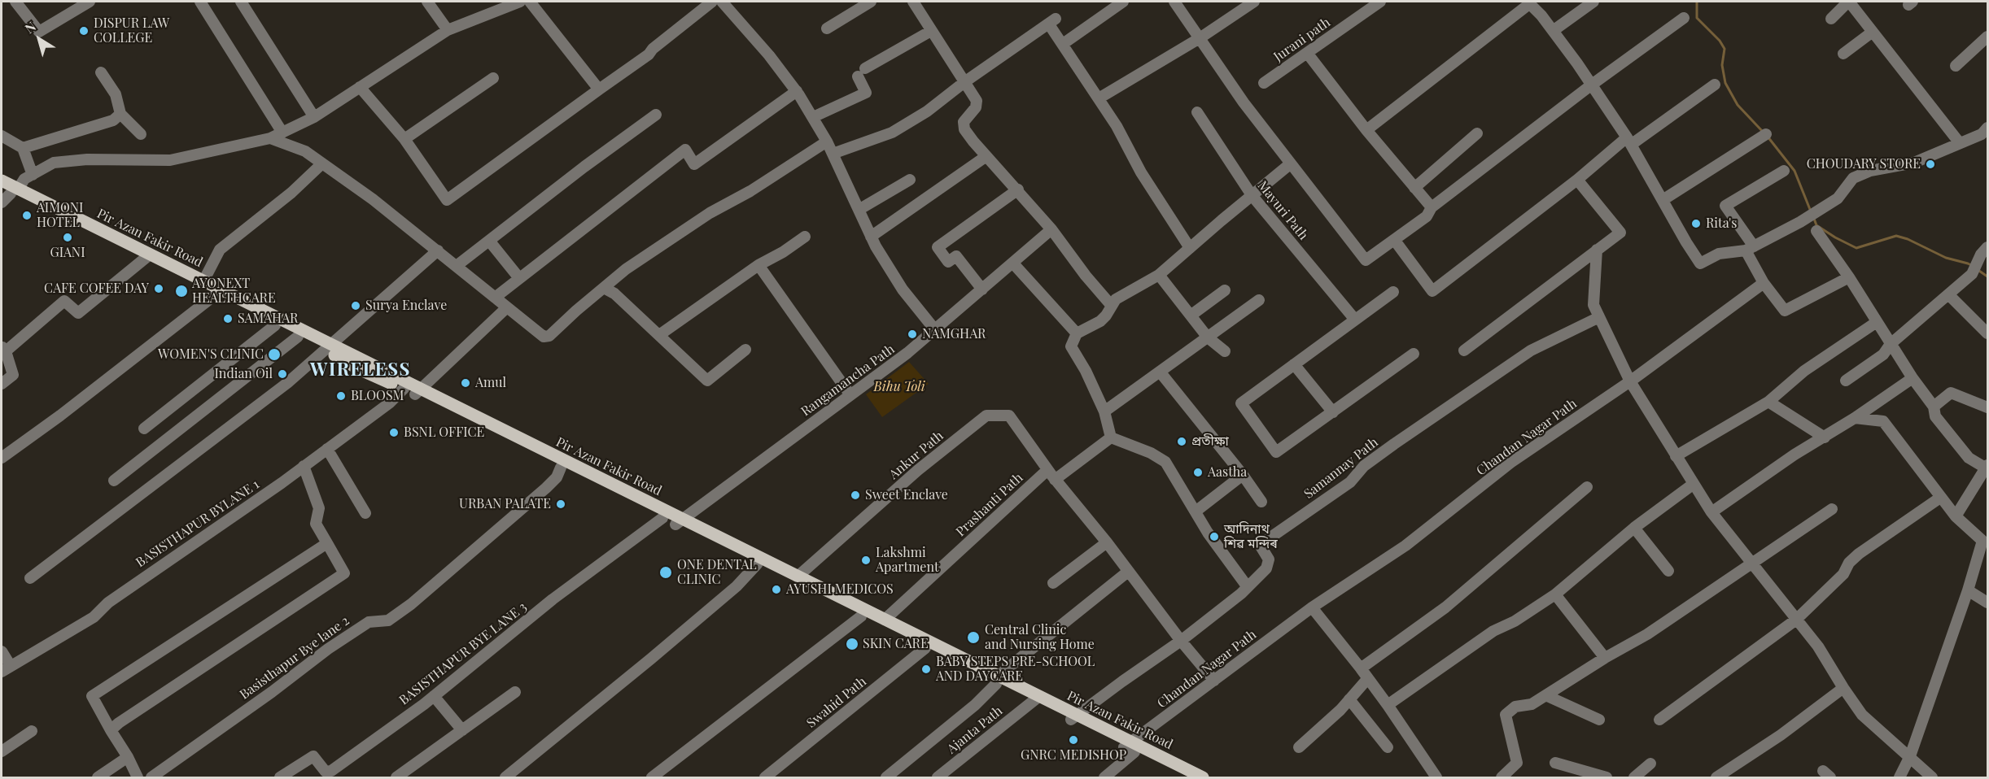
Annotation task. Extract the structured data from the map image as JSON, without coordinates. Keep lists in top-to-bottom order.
{
  "streets": {
    "main road": ["Pir Azan Fakir Road"],
    "street": [
      "Jurani path",
      "Mayuri Path",
      "Rangamancha Path",
      "Chandan Nagar Path",
      "Ankur Path",
      "Samannay Path",
      "Prashanti Path",
      "BASISTHAPUR BYLANE 1",
      "BASISTHAPUR BYE LANE 3",
      "Basisthapur Bye lane 2",
      "Swahid Path",
      "Ajanta Path"
    ]
  },
  "crossings": [
    ["Pir Azan Fakir Road", "Rangamancha Path"],
    ["Pir Azan Fakir Road", "Chandan Nagar Path"],
    ["Pir Azan Fakir Road", "Ankur Path"],
    ["Pir Azan Fakir Road", "Samannay Path"],
    ["Pir Azan Fakir Road", "Prashanti Path"],
    ["Pir Azan Fakir Road", "BASISTHAPUR BYLANE 1"],
    ["Pir Azan Fakir Road", "BASISTHAPUR BYE LANE 3"],
    ["Pir Azan Fakir Road", "Basisthapur Bye lane 2"],
    ["Pir Azan Fakir Road", "Swahid Path"],
    ["Pir Azan Fakir Road", "Ajanta Path"],
    ["Ankur Path", "Prashanti Path"]
  ],
  "districts": ["WIRELESS"],
  "parks": ["Bihu Toli"],
  "places": [
    "DISPUR LAW COLLEGE",
    "CHOUDARY STORE",
    "AIMONI HOTEL",
    "Rita's",
    "GIANI",
    "CAFE COFEE DAY",
    "AYONEXT HEALTHCARE",
    "Surya Enclave",
    "SAMAHAR",
    "NAMGHAR",
    "WOMEN'S CLINIC",
    "Indian Oil",
    "Amul",
    "BLOOSM",
    "BSNL OFFICE",
    "প্রতীক্ষা",
    "Aastha",
    "Sweet Enclave",
    "URBAN PALATE",
    "আদিনাথ শিৱ মন্দিৰ",
    "Lakshmi Apartment",
    "ONE DENTAL CLINIC",
    "AYUSHI MEDICOS",
    "Central Clinic and Nursing Home",
    "SKIN CARE",
    "BABY STEPS PRE-SCHOOL AND DAYCARE",
    "GNRC MEDISHOP"
  ],
  "north": "top left"
}
